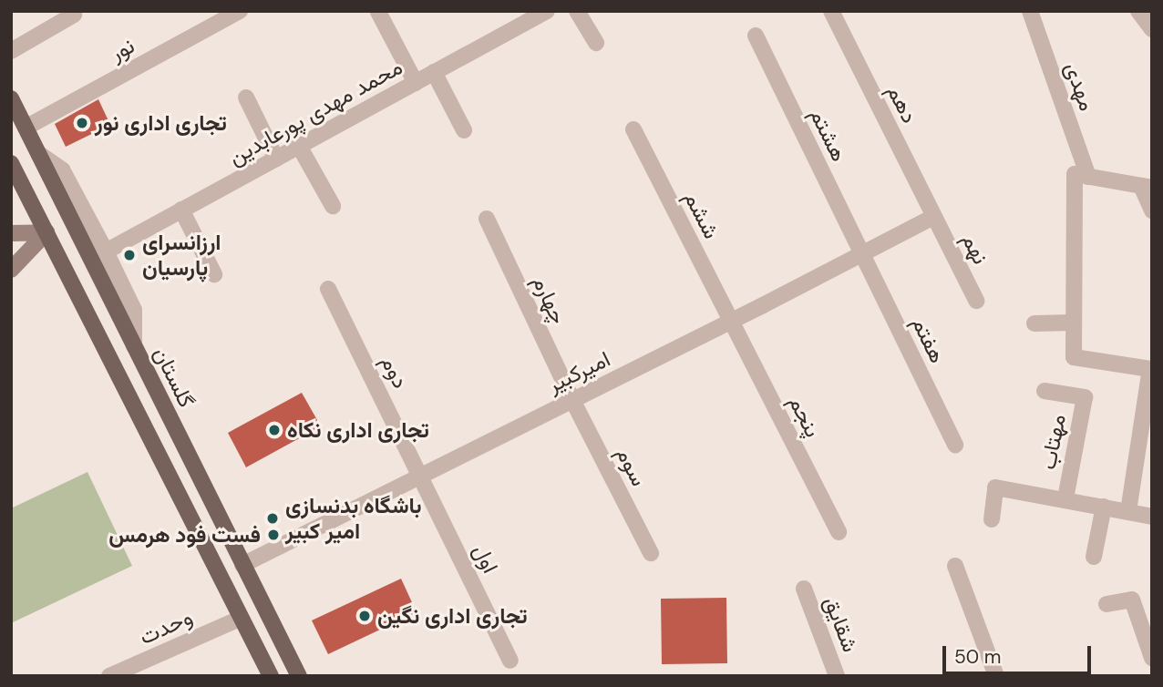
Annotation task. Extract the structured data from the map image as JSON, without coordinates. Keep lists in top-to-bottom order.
{
  "streets": {
    "main road": ["گلستان"],
    "street": [
      "نور",
      "مهدی",
      "دهم",
      "محمد مهدی پورعابدین",
      "هشتم",
      "ششم",
      "نهم",
      "چهارم",
      "هفتم",
      "دوم",
      "امیرکبیر",
      "پنجم",
      "مهتاب",
      "سوم",
      "اول",
      "شقایق",
      "وحدت"
    ]
  },
  "crossings": [
    ["نور", "گلستان"],
    ["دهم", "نهم"],
    ["دهم", "امیرکبیر"],
    ["هشتم", "هفتم"],
    ["هشتم", "امیرکبیر"],
    ["ششم", "امیرکبیر"],
    ["ششم", "پنجم"],
    ["نهم", "امیرکبیر"],
    ["چهارم", "امیرکبیر"],
    ["چهارم", "سوم"],
    ["هفتم", "امیرکبیر"],
    ["دوم", "امیرکبیر"],
    ["دوم", "اول"],
    ["امیرکبیر", "گلستان"],
    ["امیرکبیر", "پنجم"],
    ["امیرکبیر", "سوم"],
    ["امیرکبیر", "اول"]
  ],
  "places": [
    "تجاری اداری نور",
    "ارزانسرای پارسیان",
    "تجاری اداری نکاه",
    "باشگاه بدنسازی امیر کبیر",
    "فست فود هرمس",
    "تجاری اداری نگین"
  ],
  "scale_bar": "50 m"
}
